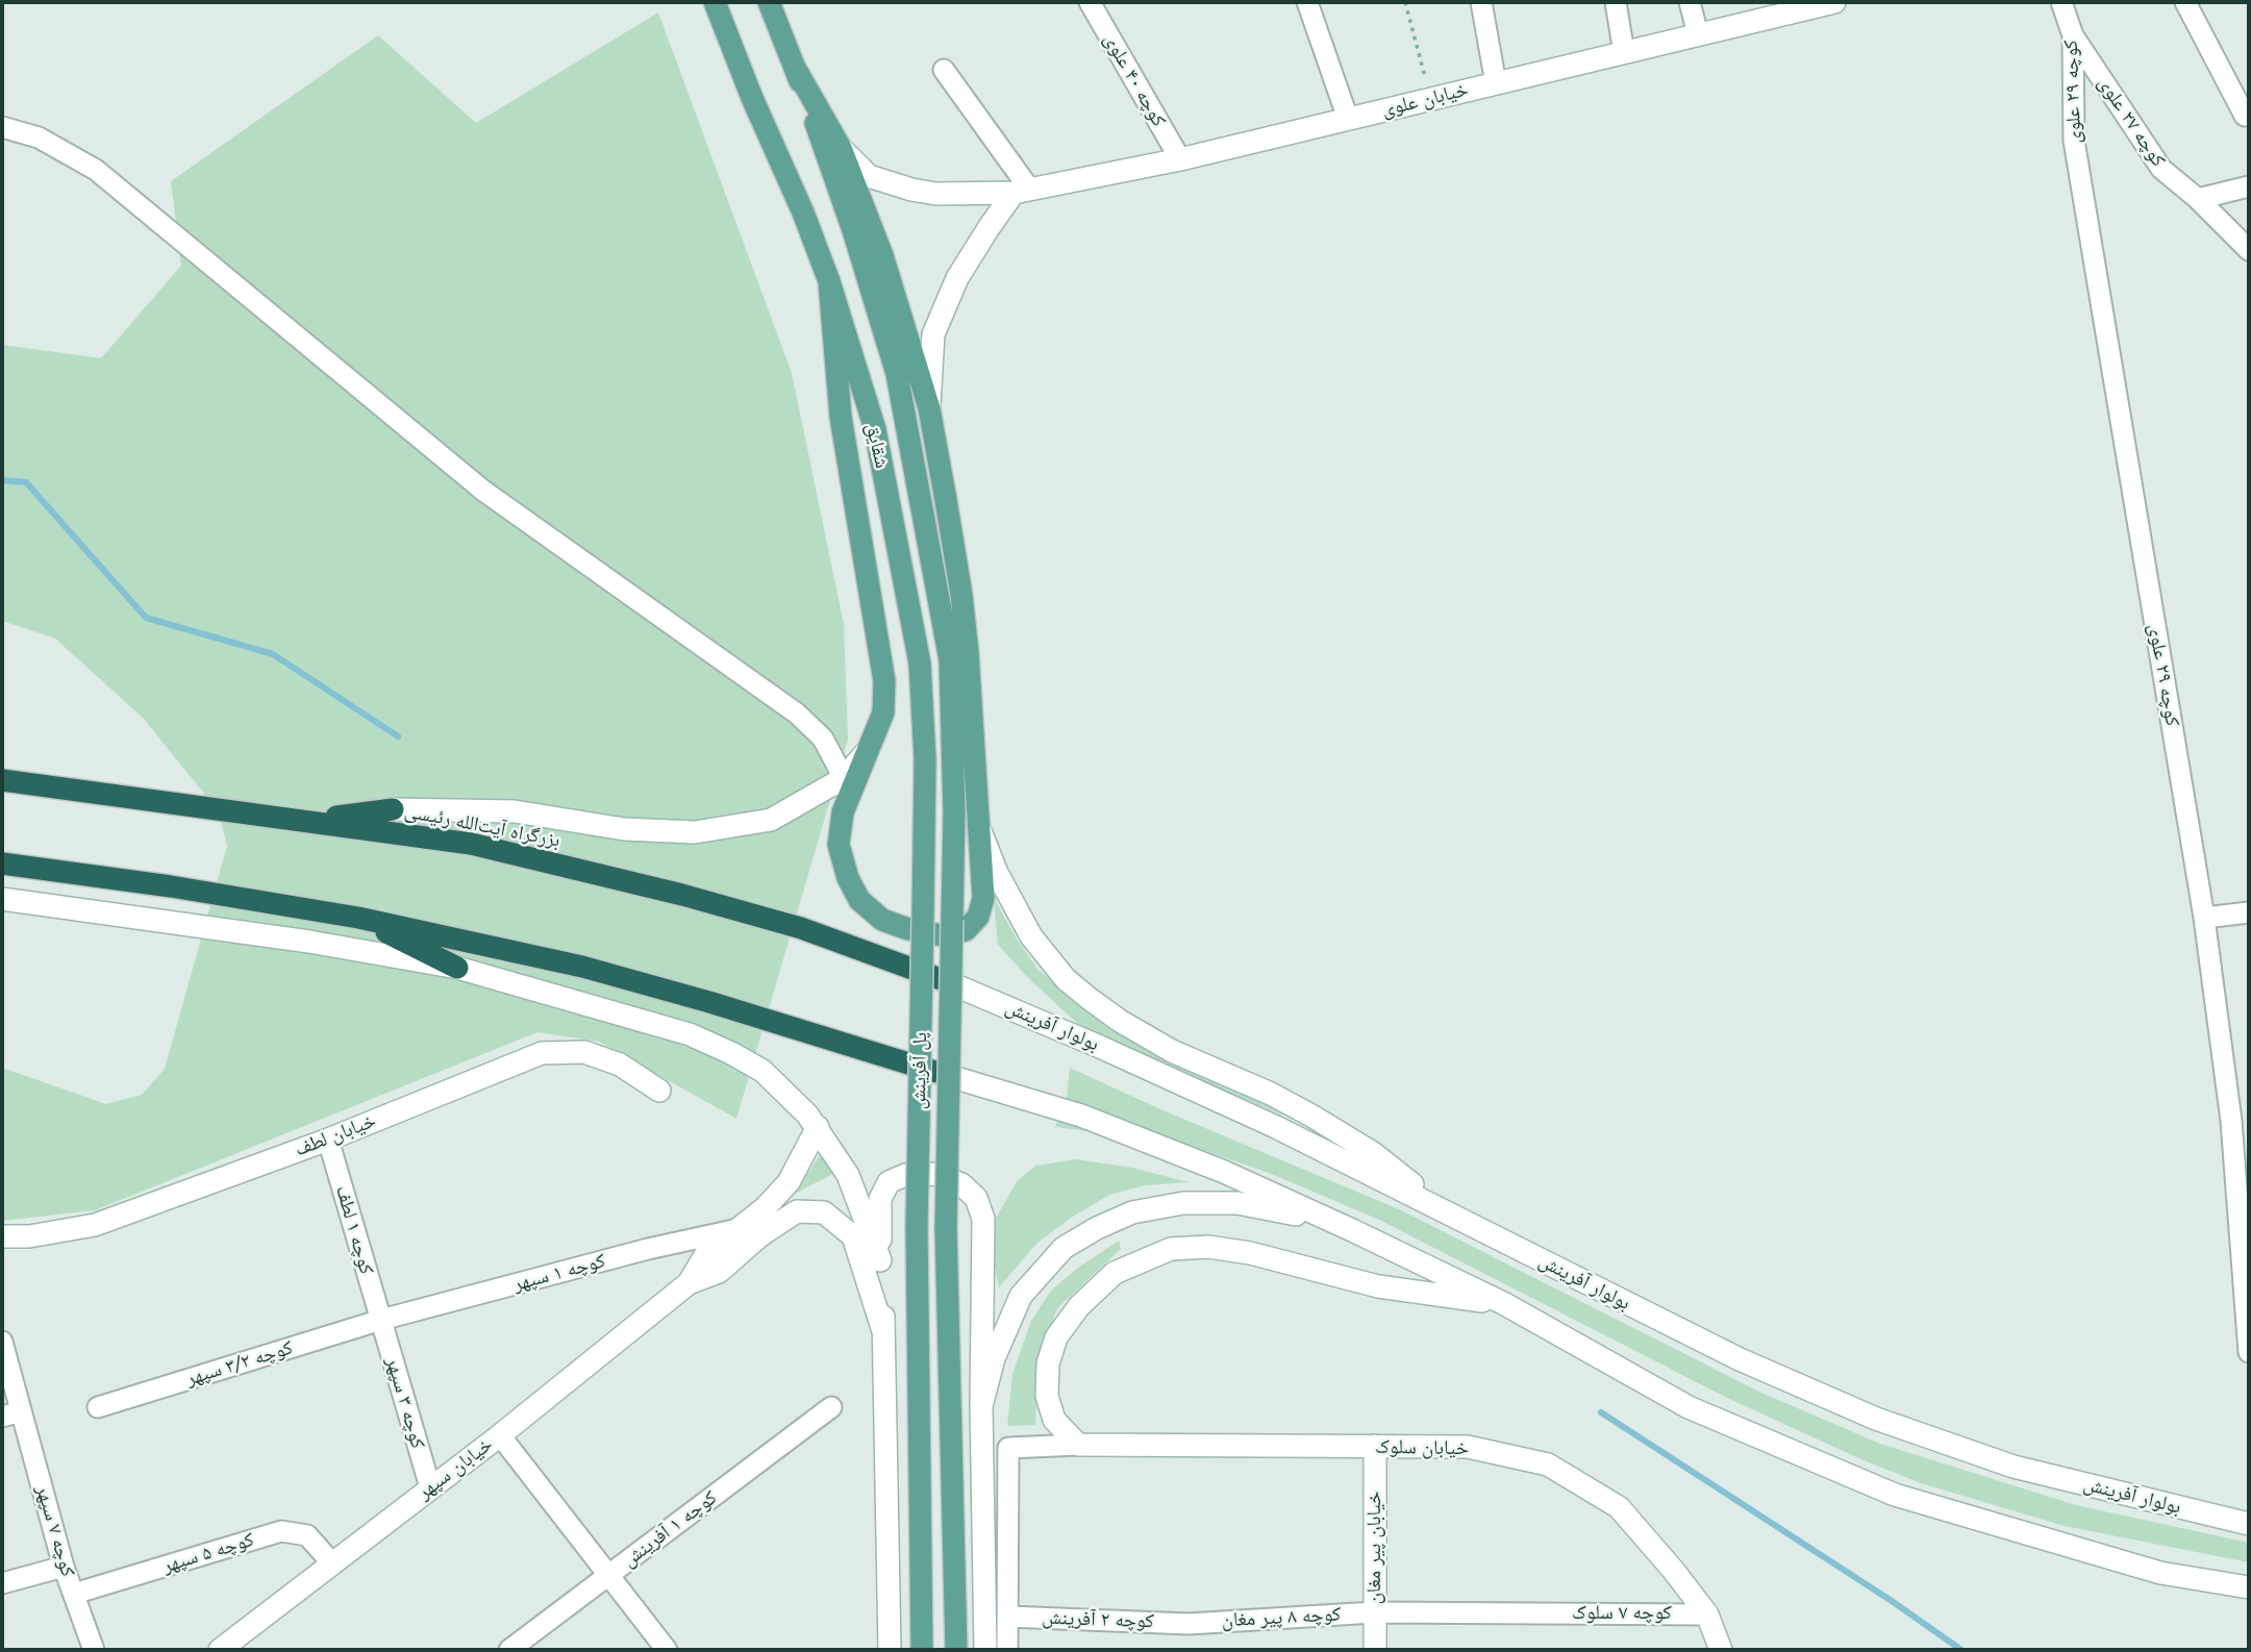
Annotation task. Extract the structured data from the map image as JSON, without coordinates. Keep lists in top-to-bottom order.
{
  "streets": {
    "highway": ["بزرگراه آیت‌الله رئیسی"],
    "main road": [
      "خیابان علوی",
      "شقایق",
      "بولوار آفرینش",
      "پل آفرینش",
      "خیابان لطف",
      "خیابان سلوک",
      "خیابان سپهر",
      "خیابان پیر مغان"
    ],
    "street": [
      "کوچه ۴۰ علوی",
      "کوچه ۲۹ علوی",
      "کوچه ۲۷ علوی",
      "کوچه ۱ لطف",
      "کوچه ۱ سپهر",
      "کوچه ۳/۲ سپهر",
      "کوچه ۳ سپهر",
      "کوچه ۱ آفرینش",
      "کوچه ۷ سپهر",
      "کوچه ۵ سپهر",
      "کوچه ۷ سلوک",
      "کوچه ۸ پیر مغان",
      "کوچه ۲ آفرینش"
    ]
  },
  "crossings": [
    ["کوچه ۴۰ علوی", "خیابان علوی"],
    ["کوچه ۲۹ علوی", "کوچه ۲۷ علوی"],
    ["خیابان علوی", "شقایق"],
    ["شقایق", "پل آفرینش"],
    ["بزرگراه آیت‌الله رئیسی", "بولوار آفرینش"],
    ["خیابان لطف", "کوچه ۱ لطف"],
    ["کوچه ۱ لطف", "کوچه ۱ سپهر"],
    ["کوچه ۱ لطف", "کوچه ۳/۲ سپهر"],
    ["کوچه ۱ لطف", "کوچه ۳ سپهر"],
    ["کوچه ۱ سپهر", "کوچه ۳/۲ سپهر"],
    ["کوچه ۱ سپهر", "کوچه ۳ سپهر"],
    ["کوچه ۱ سپهر", "خیابان سپهر"],
    ["کوچه ۳/۲ سپهر", "کوچه ۳ سپهر"],
    ["کوچه ۳ سپهر", "خیابان سپهر"],
    ["خیابان سلوک", "خیابان پیر مغان"],
    ["خیابان سلوک", "کوچه ۷ سلوک"],
    ["خیابان سپهر", "کوچه ۵ سپهر"],
    ["کوچه ۷ سپهر", "کوچه ۵ سپهر"],
    ["خیابان پیر مغان", "کوچه ۸ پیر مغان"],
    ["کوچه ۷ سلوک", "کوچه ۸ پیر مغان"],
    ["کوچه ۸ پیر مغان", "کوچه ۲ آفرینش"]
  ]
}
